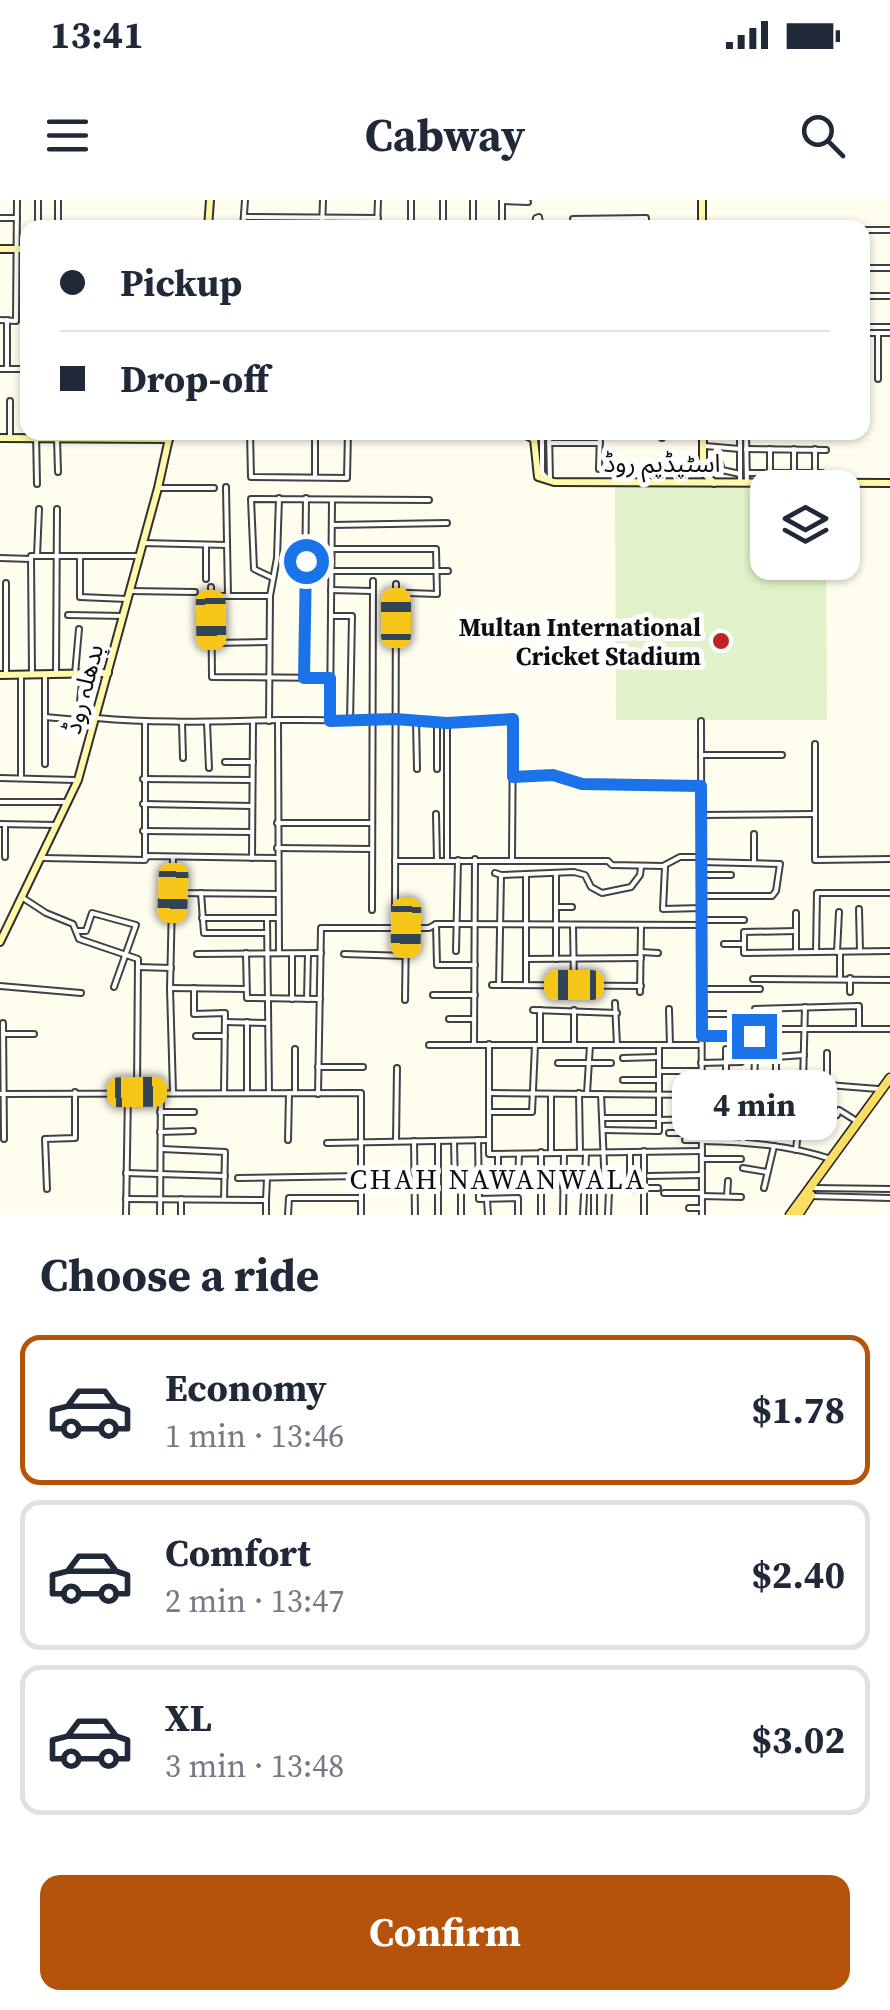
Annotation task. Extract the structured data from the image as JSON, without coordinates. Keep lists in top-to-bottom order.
{
  "streets": {
    "main road": ["اسٹیڈیم روڈ", "بدھلہ روڈ"]
  },
  "districts": ["CHAH NAWANWALA"],
  "places": ["Multan International Cricket Stadium"],
  "page": {
    "status": "13:41",
    "header": "Cabway",
    "banner": ["Pickup", "Drop-off"],
    "bubble": "4 min",
    "heading": "Choose a ride",
    "list": [
      {
        "name": "Economy",
        "note": "1 min · 13:46",
        "value": "$1.78"
      },
      {
        "name": "Comfort",
        "note": "2 min · 13:47",
        "value": "$2.40"
      },
      {
        "name": "XL",
        "note": "3 min · 13:48",
        "value": "$3.02"
      }
    ],
    "buttons": "Confirm"
  }
}
